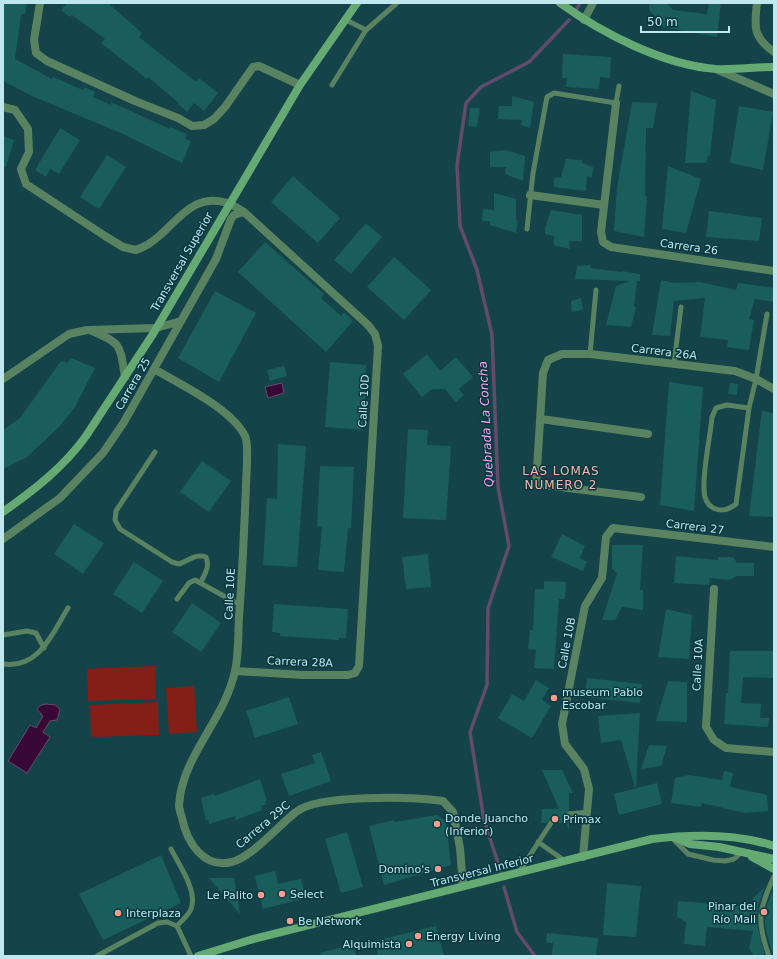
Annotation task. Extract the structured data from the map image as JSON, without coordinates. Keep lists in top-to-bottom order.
{
  "streets": {
    "main road": ["Transversal Superior", "Transversal Inferior"],
    "street": [
      "Carrera 26",
      "Carrera 26A",
      "Carrera 25",
      "Calle 10D",
      "Carrera 27",
      "Calle 10E",
      "Calle 10B",
      "Carrera 28A",
      "Calle 10A",
      "Carrera 29C"
    ]
  },
  "crossings": [
    ["Transversal Superior", "Calle 10D"],
    ["Carrera 25", "Calle 10D"],
    ["Carrera 25", "Calle 10E"],
    ["Calle 10D", "Carrera 28A"],
    ["Carrera 27", "Calle 10B"],
    ["Calle 10E", "Carrera 28A"],
    ["Calle 10E", "Carrera 29C"],
    ["Calle 10B", "Transversal Inferior"],
    ["Carrera 29C", "Transversal Inferior"]
  ],
  "districts": ["LAS LOMAS NUMERO 2"],
  "water": ["Quebrada La Concha"],
  "places": [
    "museum Pablo Escobar",
    "Primax",
    "Donde Juancho (Inferior)",
    "Domino's",
    "Select",
    "Le Palito",
    "Pinar del Río Mall",
    "Interplaza",
    "Be Network",
    "Energy Living",
    "Alquimista"
  ],
  "scale_bar": "50 m"
}
